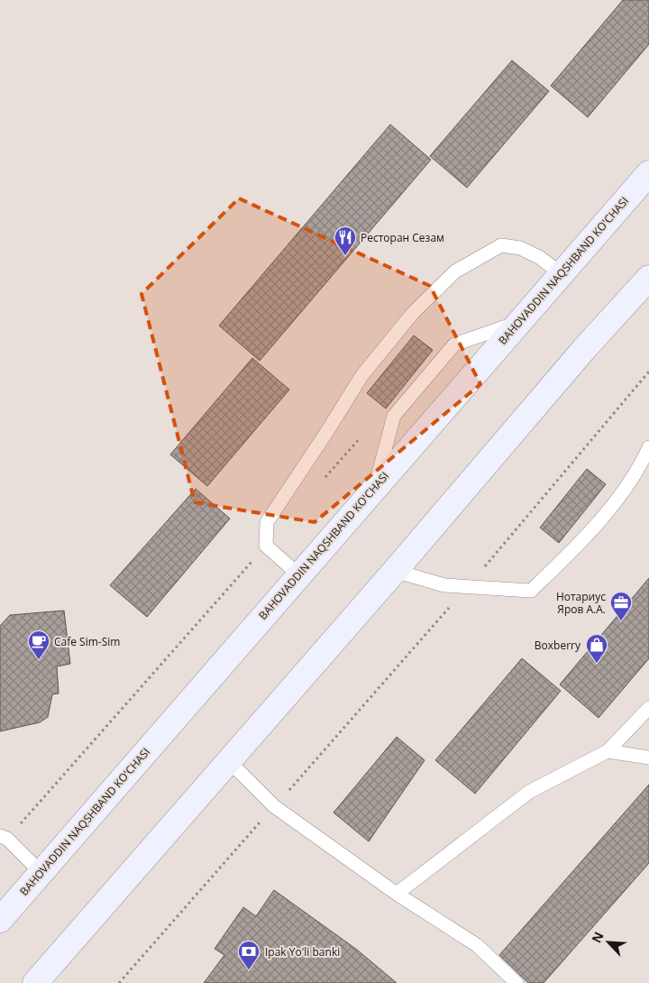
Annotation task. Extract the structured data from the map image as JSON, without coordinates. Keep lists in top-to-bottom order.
{
  "streets": {
    "main road": ["BAHOVADDIN NAQSHBAND KO'CHASI"]
  },
  "places": {
    "restaurant": ["Ресторан Сезам"],
    "office": ["Нотариус Яров А.А."],
    "cafe": ["Cafe Sim-Sim"],
    "shop": ["Boxberry"],
    "bank": ["Ipak Yo'li banki"]
  },
  "north": "top left"
}
